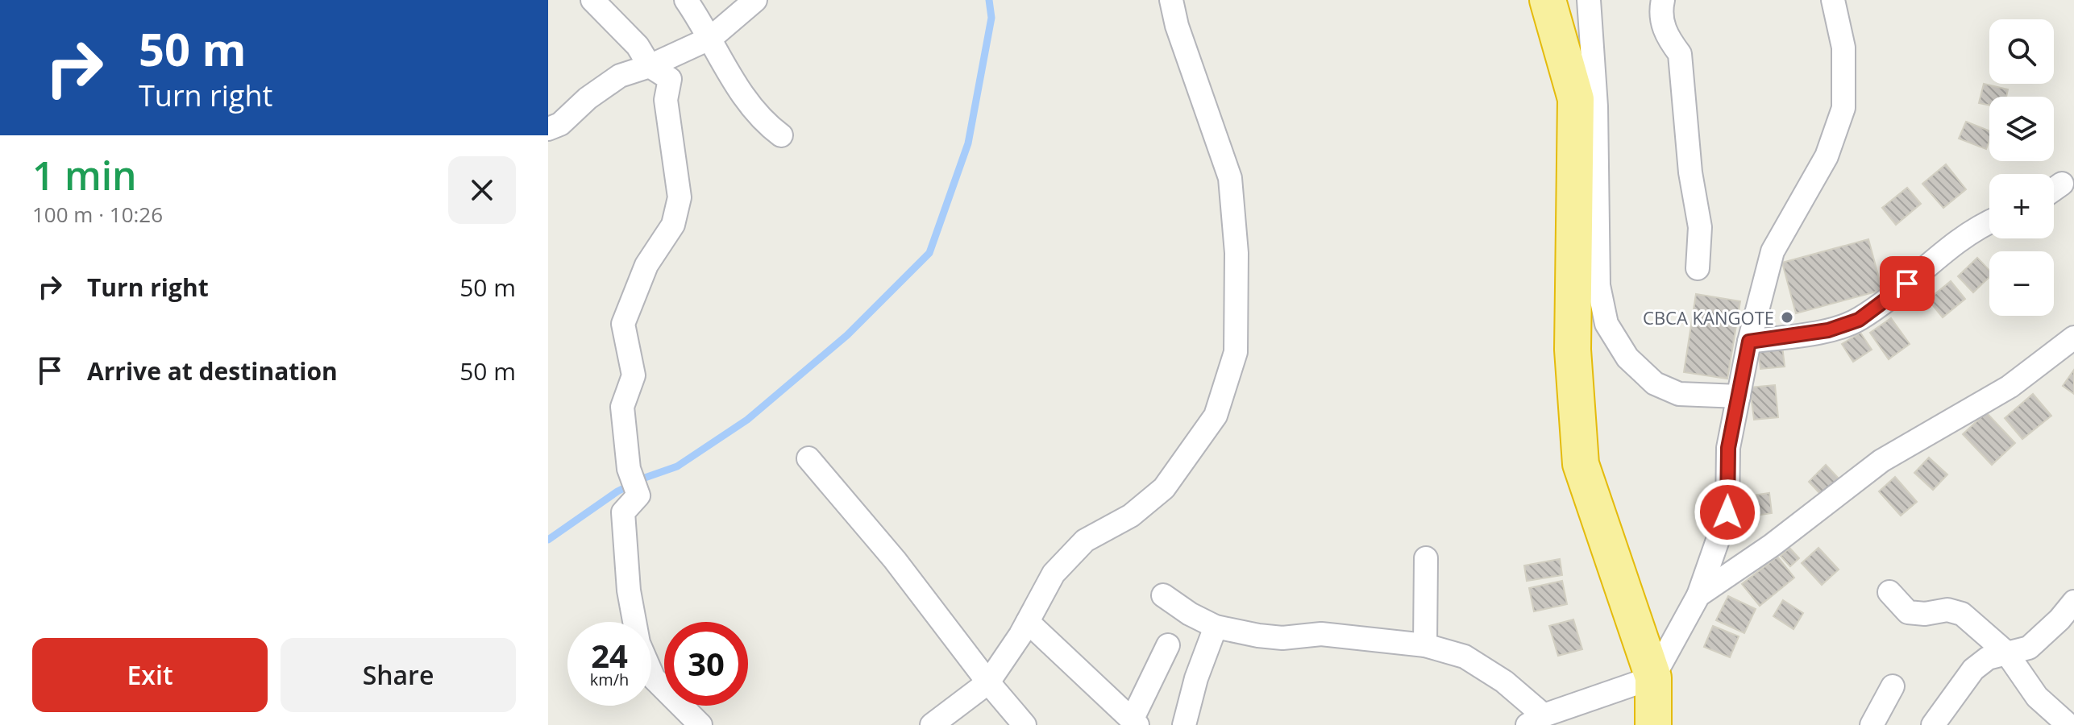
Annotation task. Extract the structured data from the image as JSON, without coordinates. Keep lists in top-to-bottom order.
{
  "places": ["CBCA KANGOTE"],
  "page": {
    "turn": ["50 m", "Turn right"],
    "map_buttons": ["+", "−"],
    "heading": ["1 min", "100 m · 10:26"],
    "list": [
      {
        "name": "Turn right",
        "value": "50 m"
      },
      {
        "name": "Arrive at destination",
        "value": "50 m"
      }
    ],
    "speed": "24 km/h",
    "limit": "30",
    "buttons": ["Exit", "Share"]
  }
}
